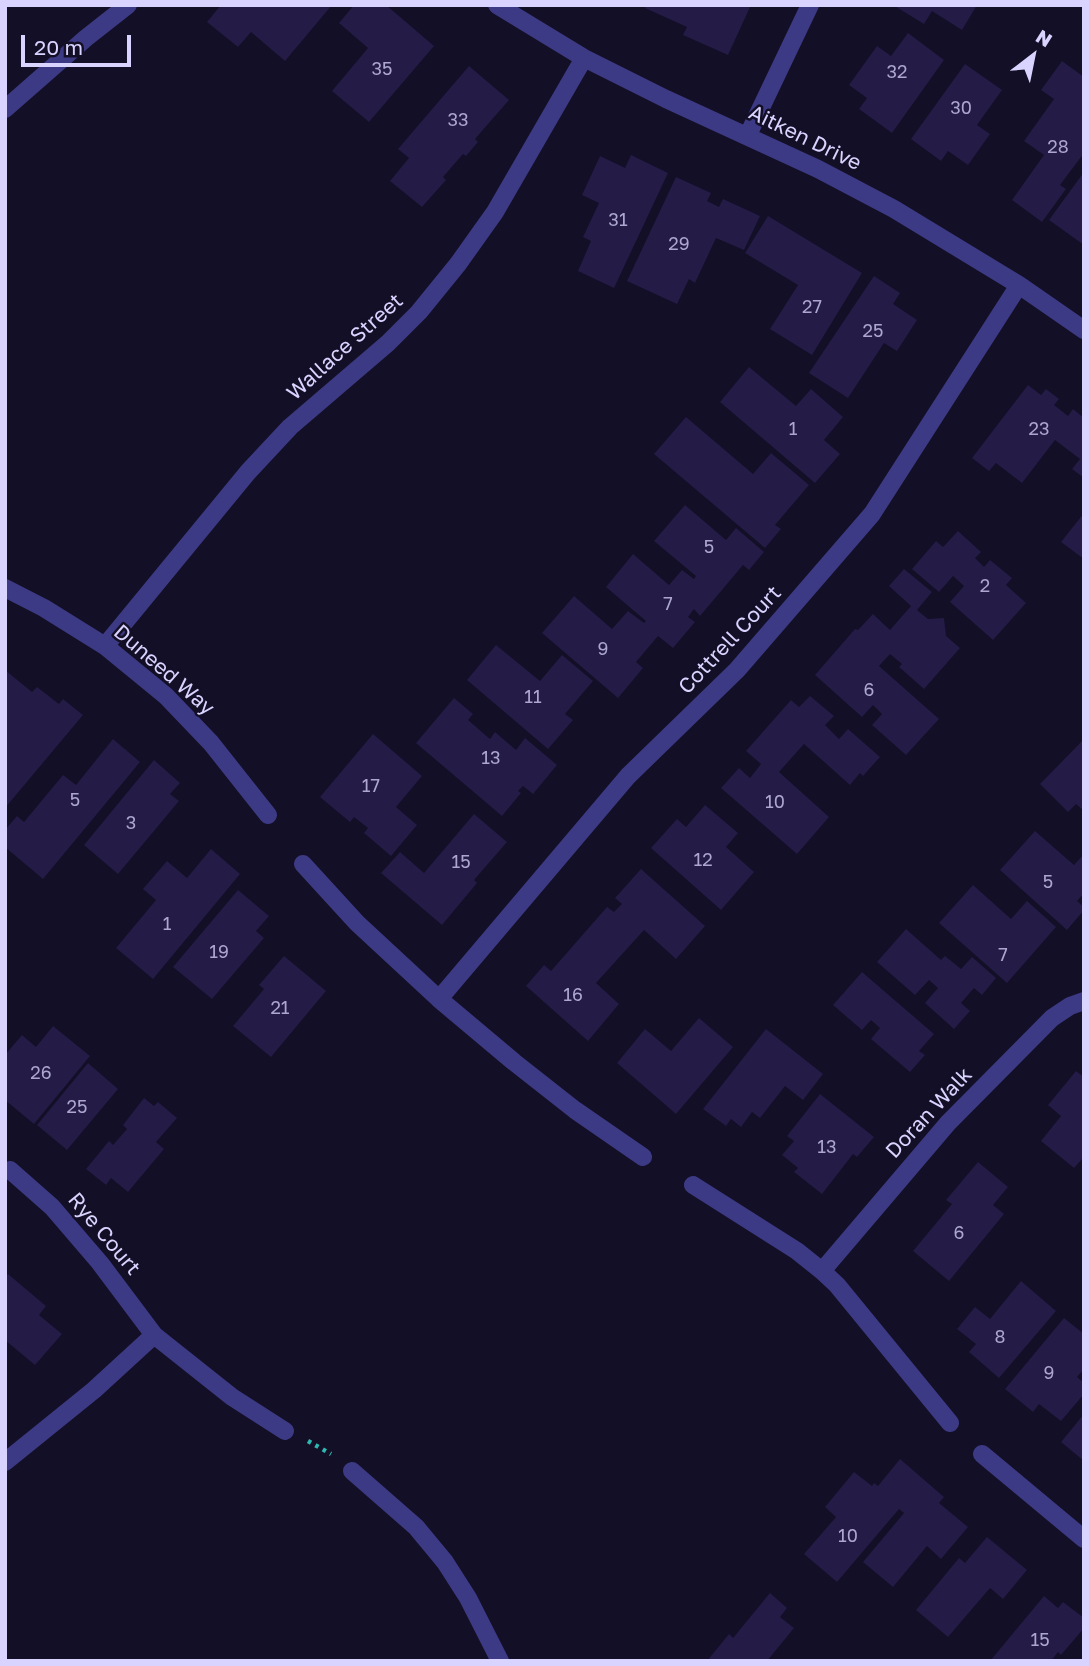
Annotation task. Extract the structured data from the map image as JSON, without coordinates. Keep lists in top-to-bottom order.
{
  "streets": {
    "street": [
      "Aitken Drive",
      "Wallace Street",
      "Cottrell Court",
      "Duneed Way",
      "Doran Walk",
      "Rye Court"
    ]
  },
  "crossings": [
    ["Aitken Drive", "Wallace Street"],
    ["Aitken Drive", "Cottrell Court"],
    ["Wallace Street", "Duneed Way"]
  ],
  "house_numbers": [
    "35",
    "32",
    "30",
    "33",
    "28",
    "31",
    "29",
    "27",
    "25",
    "1",
    "23",
    "5",
    "2",
    "7",
    "9",
    "6",
    "11",
    "13",
    "17",
    "5",
    "10",
    "3",
    "12",
    "15",
    "5",
    "1",
    "19",
    "7",
    "16",
    "21",
    "26",
    "25",
    "13",
    "6",
    "8",
    "9",
    "10",
    "15"
  ],
  "scale_bar": "20 m",
  "north": "top right"
}
